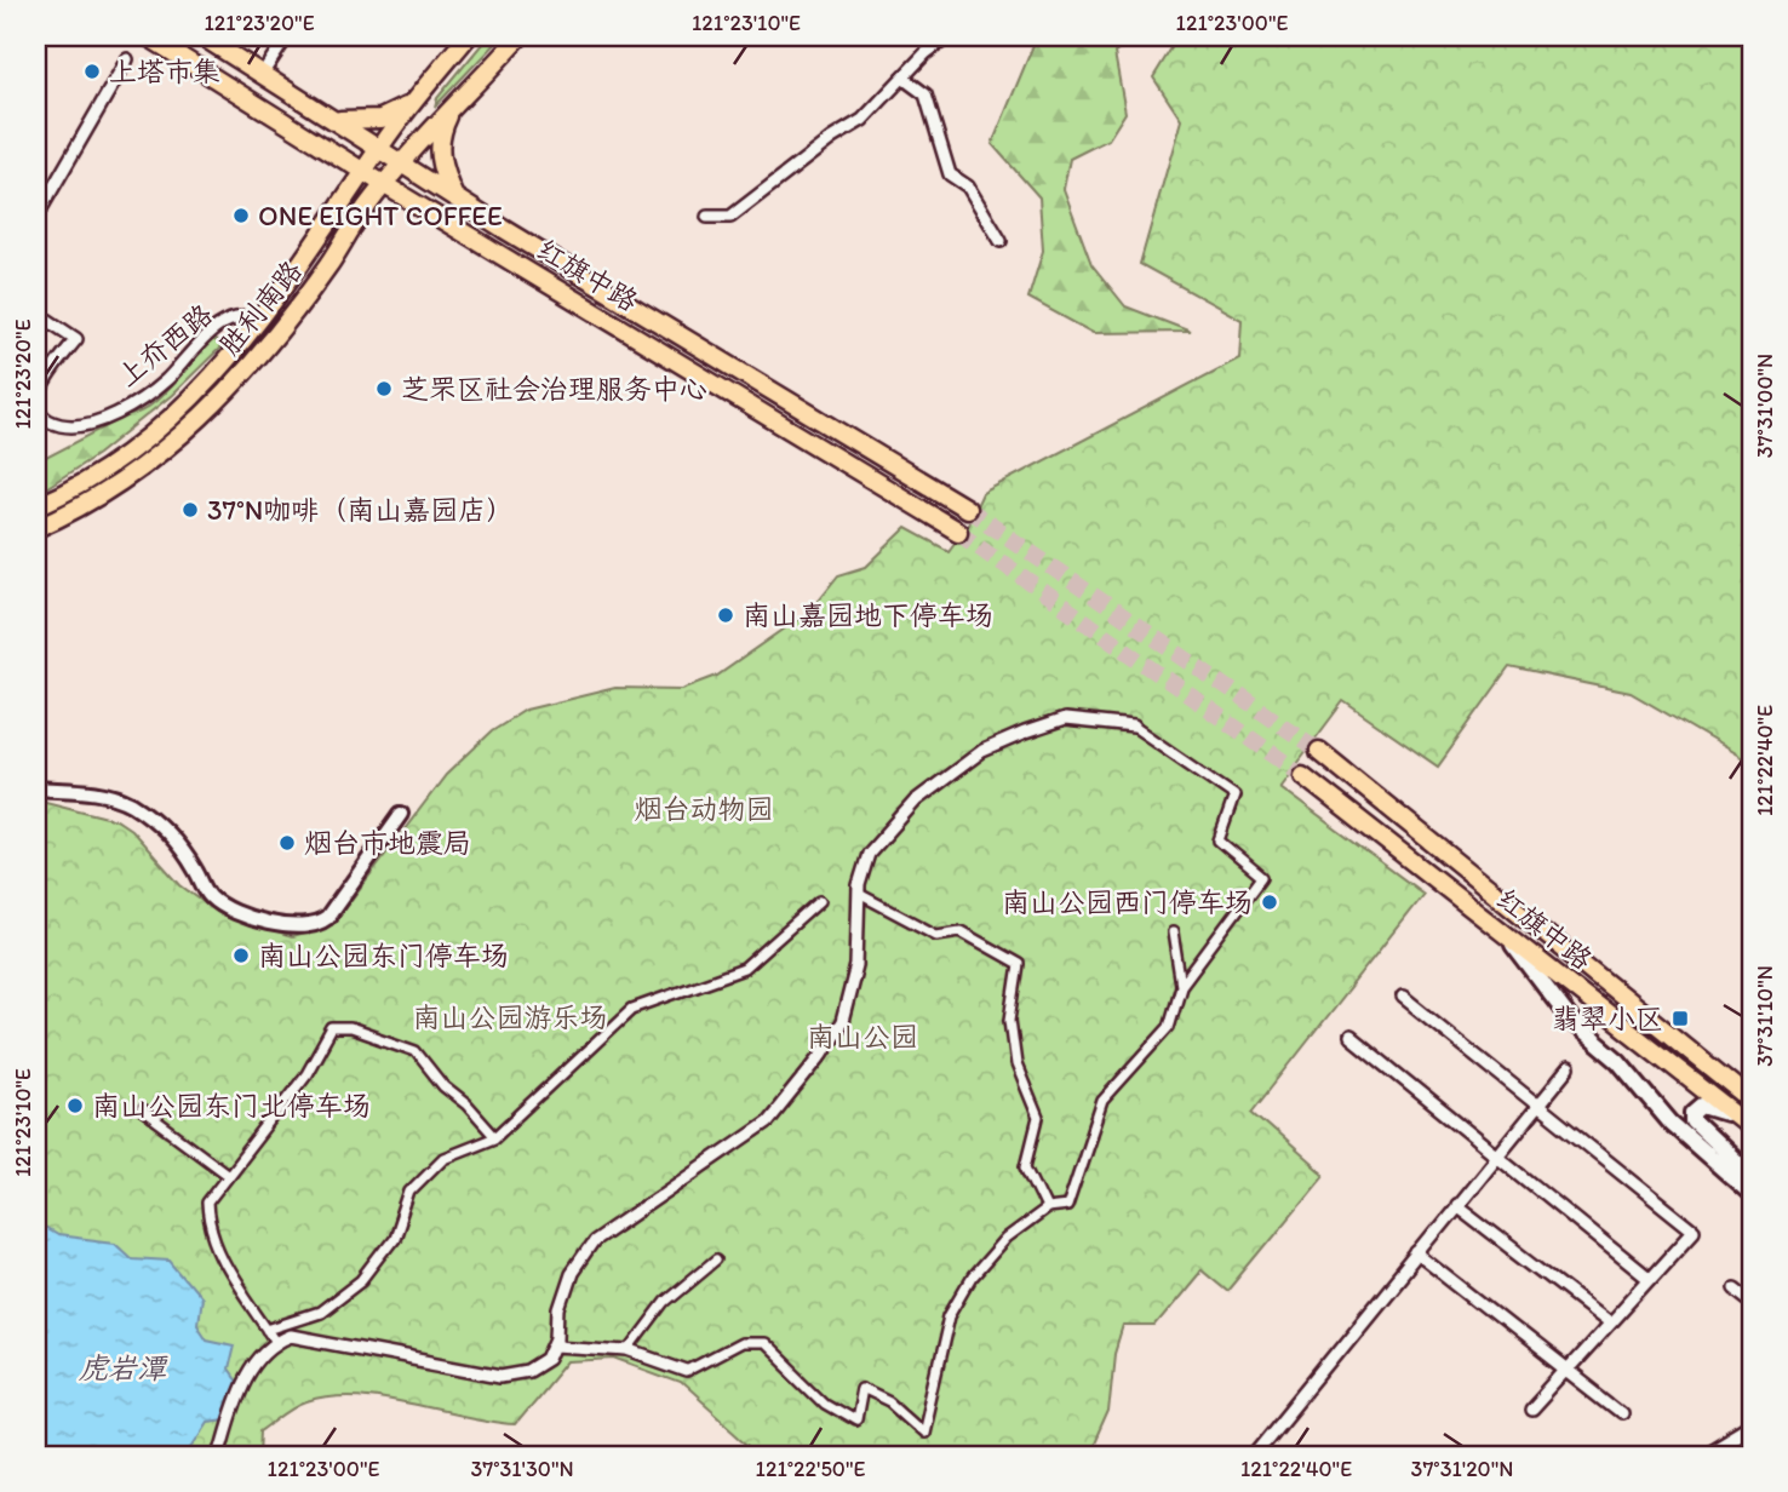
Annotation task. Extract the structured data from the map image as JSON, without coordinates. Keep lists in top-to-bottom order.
{
  "streets": {
    "main road": ["红旗中路", "胜利南路"],
    "street": ["上夼西路"]
  },
  "crossings": [
    ["红旗中路", "胜利南路"],
    ["胜利南路", "上夼西路"]
  ],
  "water": ["虎岩潭"],
  "parks": ["烟台动物园", "南山公园游乐场", "南山公园"],
  "places": {
    "other": [
      "上塔市集",
      "ONE EIGHT COFFEE",
      "芝罘区社会治理服务中心",
      "37°N咖啡（南山嘉园店）",
      "南山嘉园地下停车场",
      "烟台市地震局",
      "南山公园西门停车场",
      "南山公园东门停车场",
      "南山公园东门北停车场"
    ],
    "transit": ["翡翠小区"]
  },
  "coordinates": [
    "121°23'20\"E",
    "121°23'10\"E",
    "121°23'00\"E",
    "37°31'00\"N",
    "121°22'40\"E",
    "37°31'10\"N",
    "37°31'30\"N",
    "121°22'50\"E",
    "37°31'20\"N"
  ]
}
